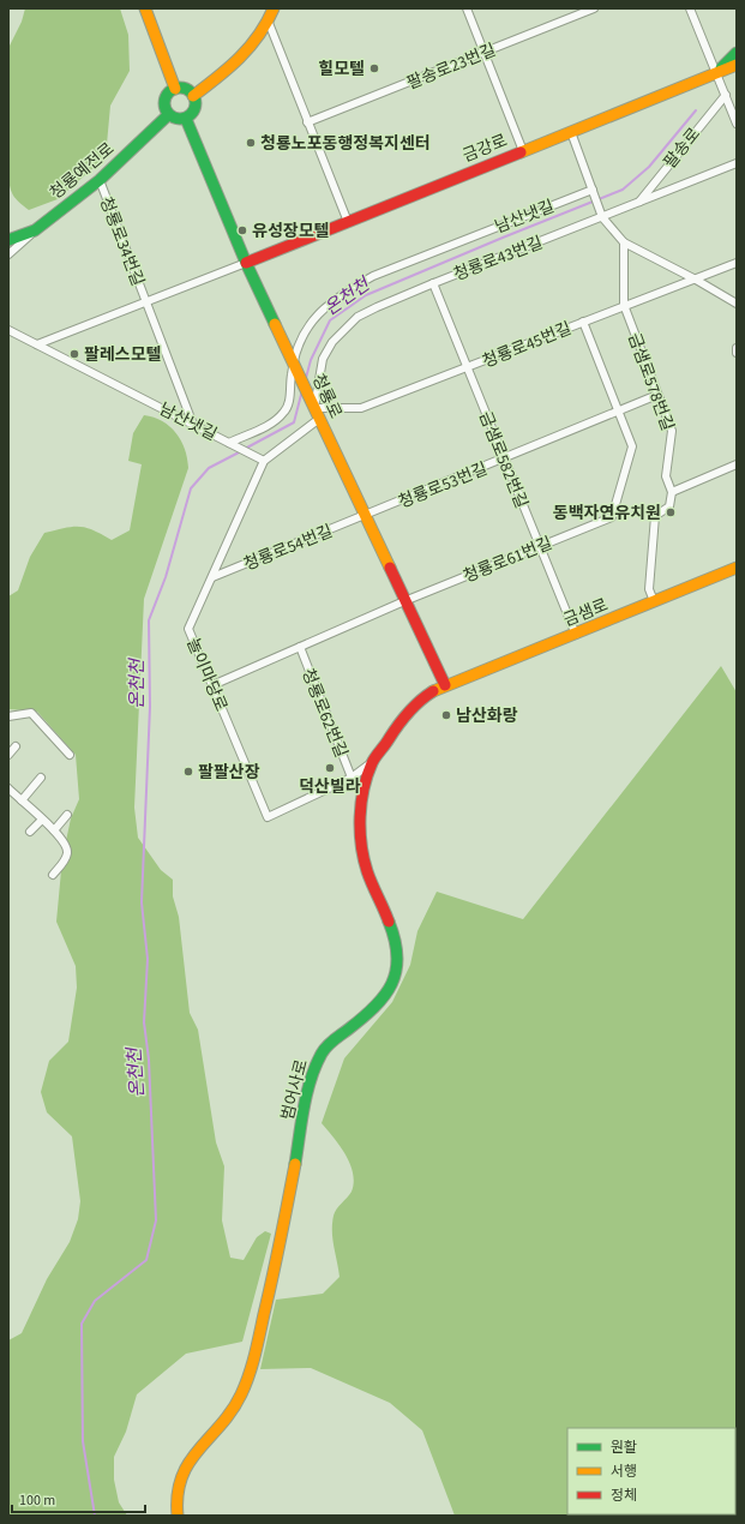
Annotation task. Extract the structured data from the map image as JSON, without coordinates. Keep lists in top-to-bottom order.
{
  "streets": {
    "street": [
      "팔송로23번길",
      "금강로",
      "팔송로",
      "청룡예전로",
      "남산냇길",
      "청룡로34번길",
      "청룡로43번길",
      "청룡로45번길",
      "금샘로578번길",
      "청룡로",
      "금샘로582번길",
      "청룡로53번길",
      "청룡로54번길",
      "청룡로61번길",
      "금샘로",
      "놀이마당로",
      "청룡로62번길",
      "범어사로"
    ]
  },
  "crossings": [
    ["금강로", "청룡로34번길"],
    ["금강로", "청룡로"],
    ["팔송로", "청룡로43번길"],
    ["청룡예전로", "청룡로34번길"],
    ["청룡예전로", "청룡로"],
    ["남산냇길", "청룡로34번길"],
    ["남산냇길", "청룡로"],
    ["청룡로34번길", "청룡로"],
    ["청룡로43번길", "청룡로45번길"],
    ["청룡로43번길", "청룡로"],
    ["청룡로43번길", "금샘로582번길"],
    ["청룡로45번길", "금샘로578번길"],
    ["청룡로45번길", "청룡로"],
    ["청룡로45번길", "금샘로582번길"],
    ["금샘로578번길", "청룡로53번길"],
    ["청룡로", "청룡로53번길"],
    ["청룡로", "청룡로54번길"],
    ["청룡로", "청룡로61번길"],
    ["청룡로", "금샘로"],
    ["청룡로", "놀이마당로"],
    ["청룡로", "청룡로62번길"],
    ["청룡로", "범어사로"],
    ["금샘로582번길", "청룡로53번길"],
    ["금샘로582번길", "청룡로61번길"],
    ["금샘로582번길", "금샘로"],
    ["청룡로53번길", "청룡로54번길"],
    ["청룡로53번길", "청룡로61번길"],
    ["청룡로54번길", "놀이마당로"],
    ["청룡로61번길", "청룡로62번길"],
    ["금샘로", "범어사로"],
    ["놀이마당로", "청룡로62번길"],
    ["놀이마당로", "범어사로"]
  ],
  "water": ["온천천"],
  "places": [
    "힐모텔",
    "청룡노포동행정복지센터",
    "유성장모텔",
    "팔레스모텔",
    "동백자연유치원",
    "남산화랑",
    "덕산빌라",
    "팔팔산장"
  ],
  "legend": ["원활", "서행", "정체"],
  "scale_bar": "100 m"
}
